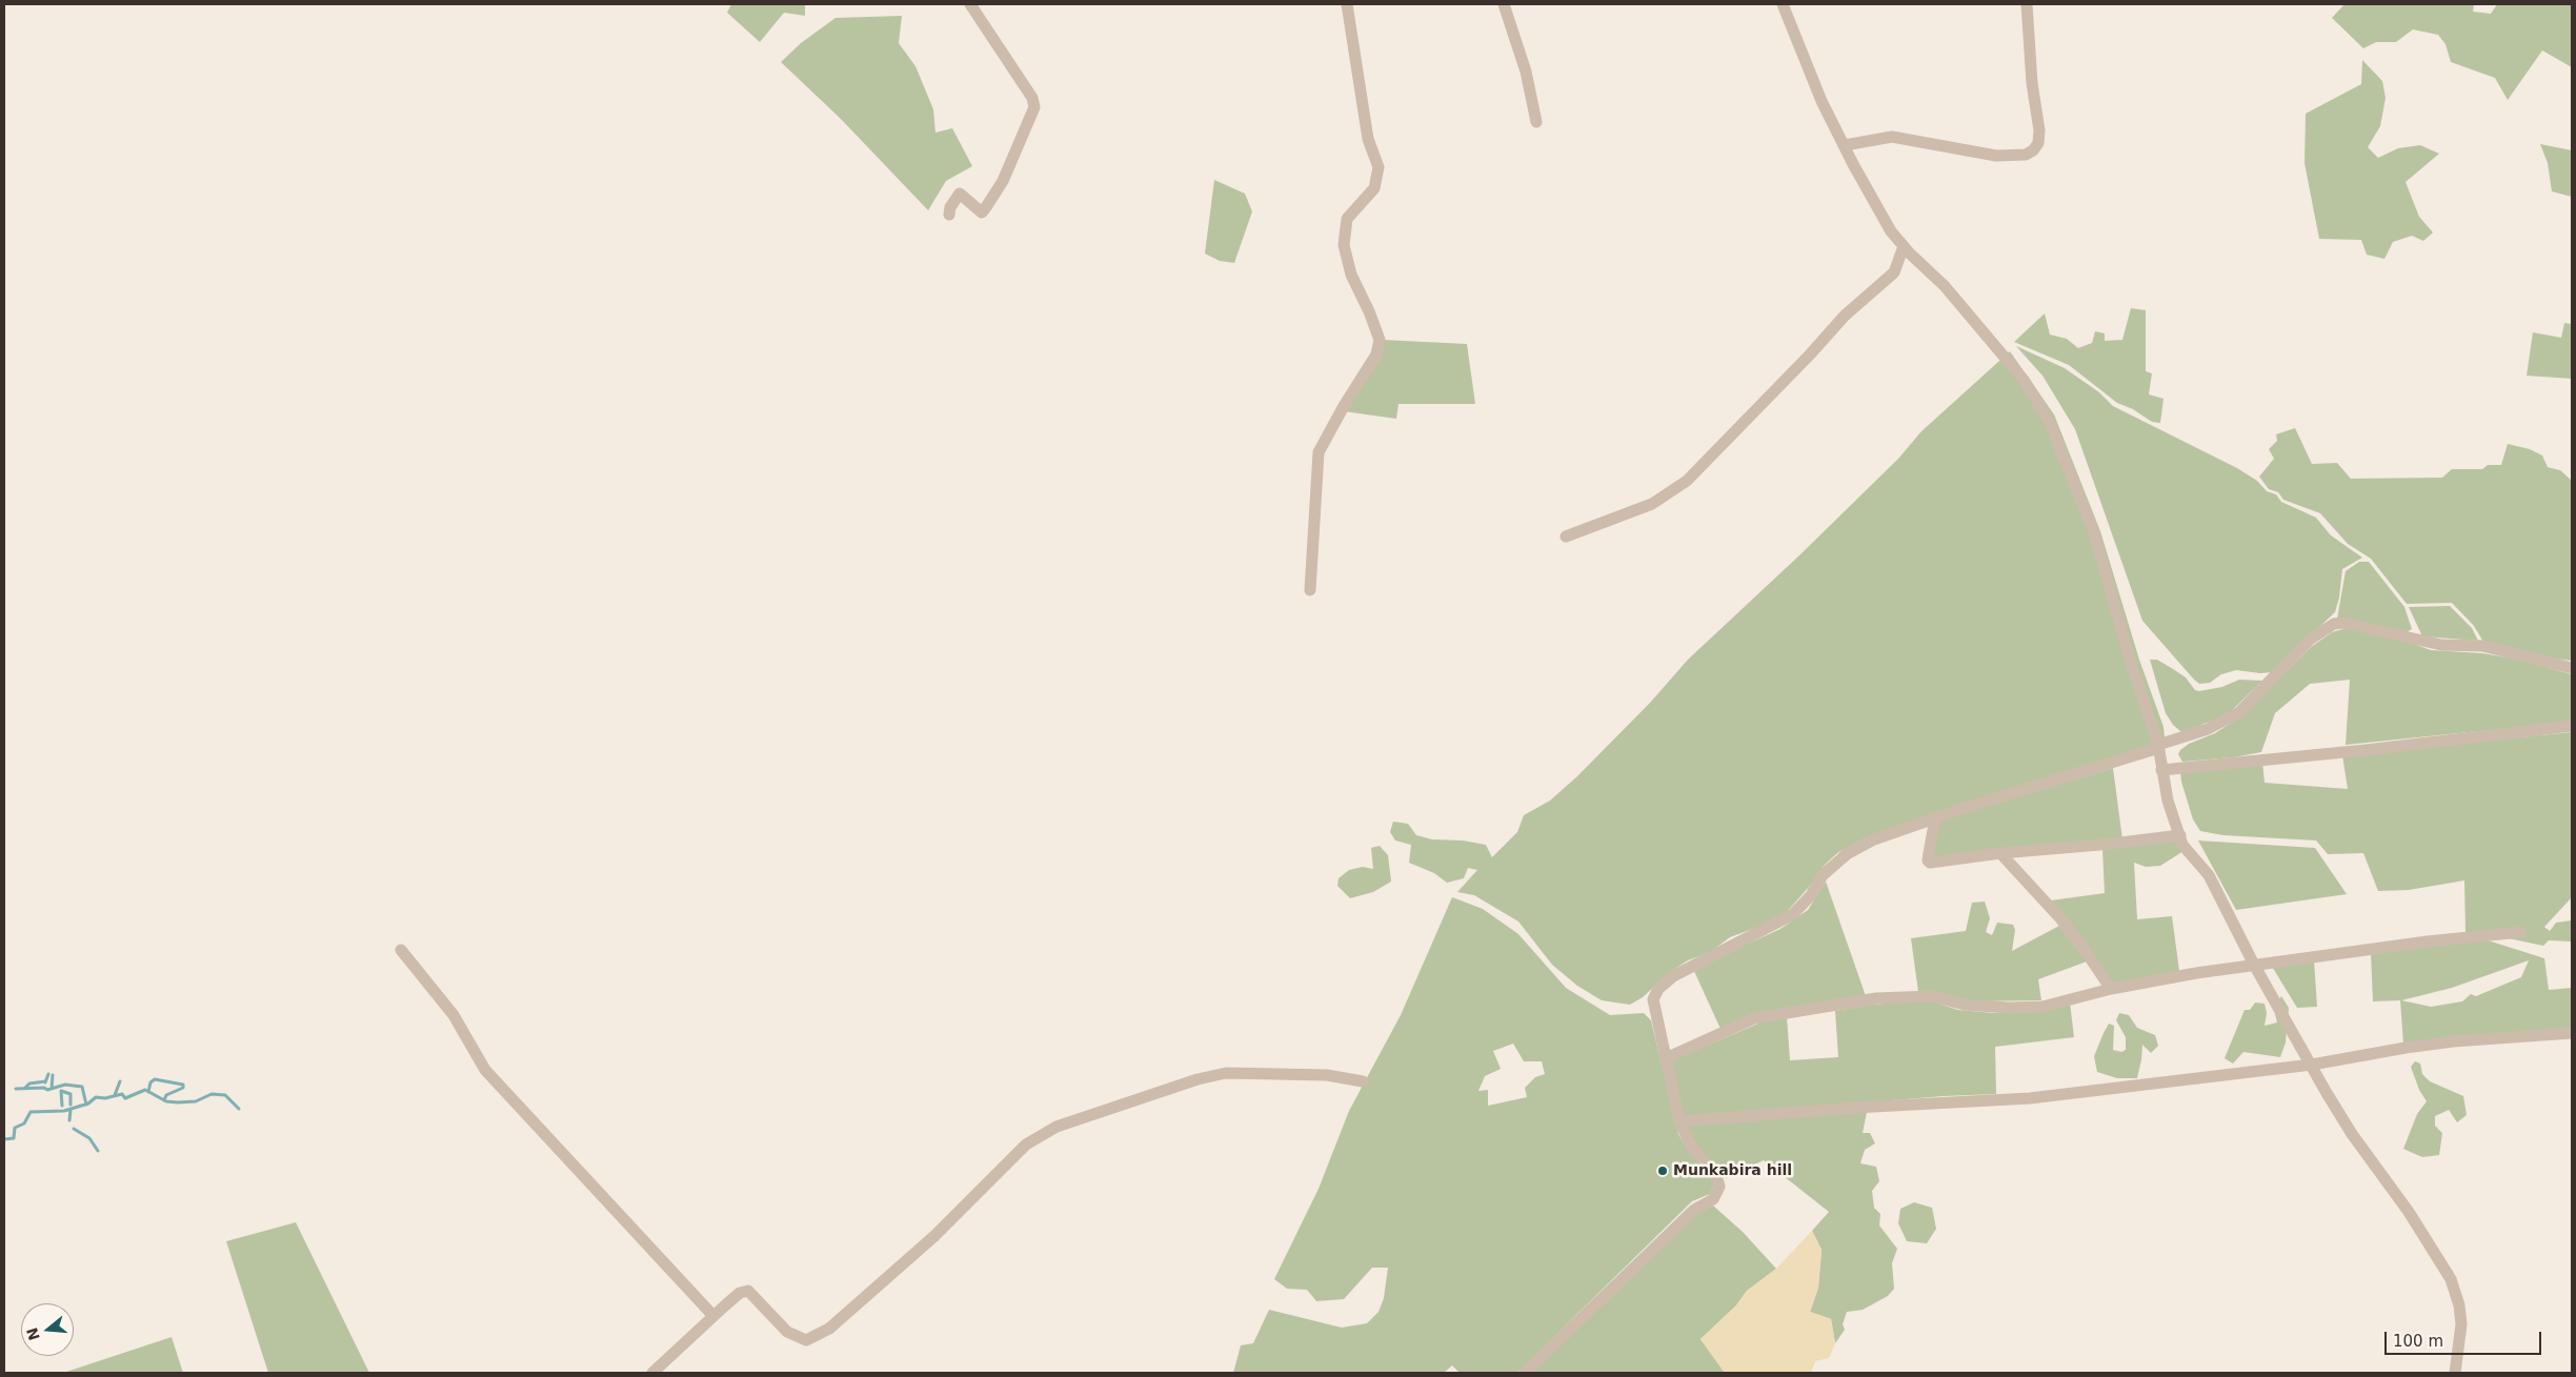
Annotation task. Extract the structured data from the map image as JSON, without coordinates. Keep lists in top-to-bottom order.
{
  "places": ["Munkabira hill"],
  "scale_bar": "100 m",
  "north": "left"
}
